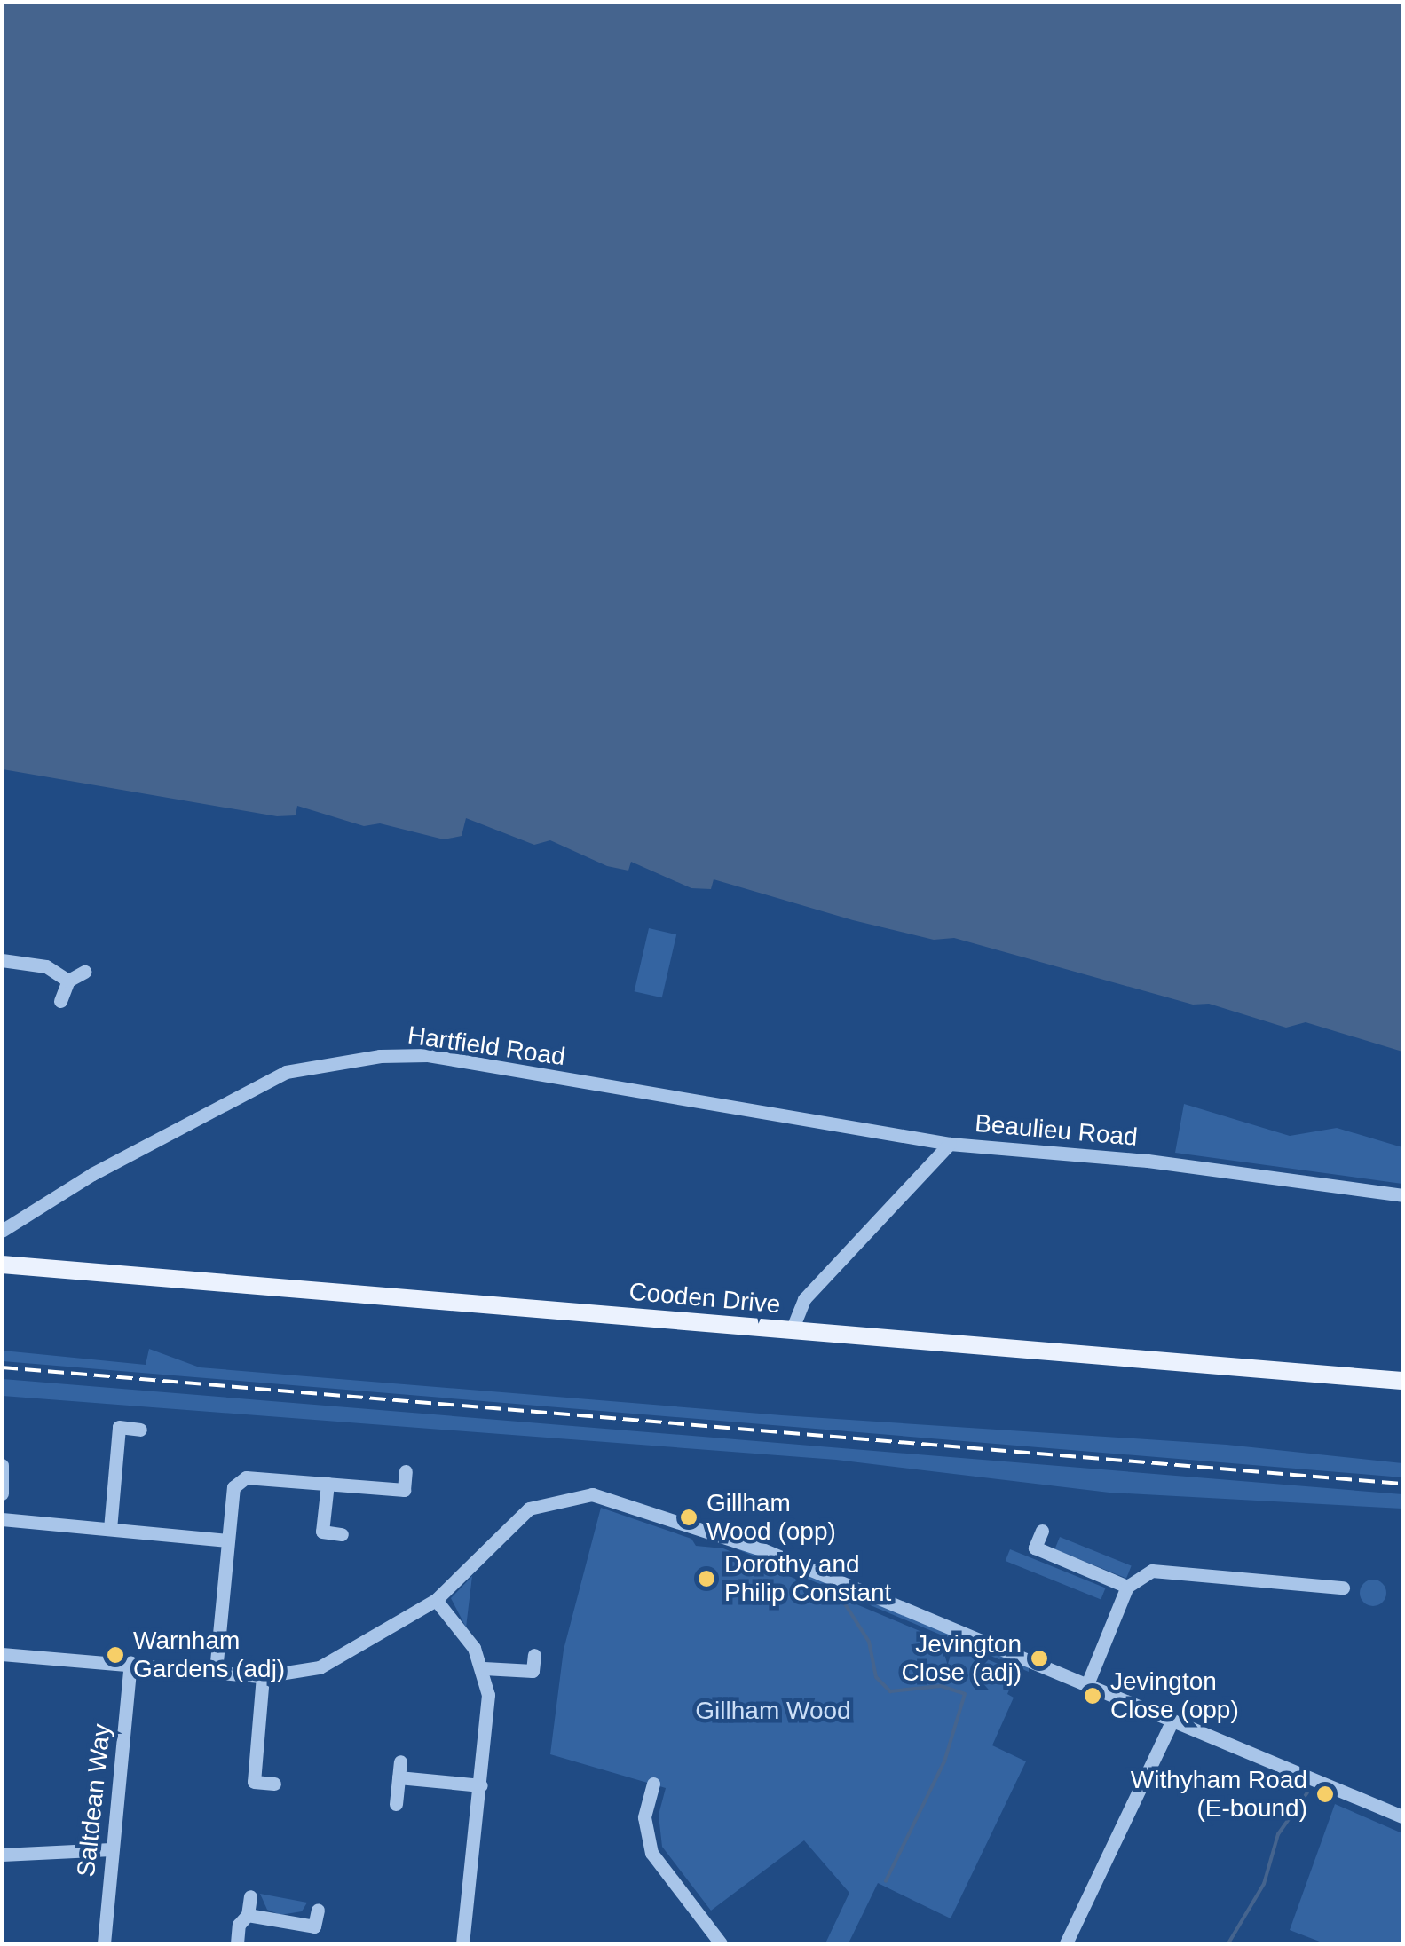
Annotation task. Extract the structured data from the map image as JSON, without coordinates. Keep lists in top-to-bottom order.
{
  "streets": {
    "main road": ["Cooden Drive"],
    "street": ["Hartfield Road", "Beaulieu Road", "Saltdean Way"]
  },
  "crossings": [
    ["Hartfield Road", "Beaulieu Road"],
    ["Beaulieu Road", "Cooden Drive"]
  ],
  "parks": ["Gillham Wood"],
  "places": [
    "Gillham Wood (opp)",
    "Dorothy and Philip Constant",
    "Warnham Gardens (adj)",
    "Jevington Close (adj)",
    "Jevington Close (opp)",
    "Withyham Road (E-bound)"
  ]
}
